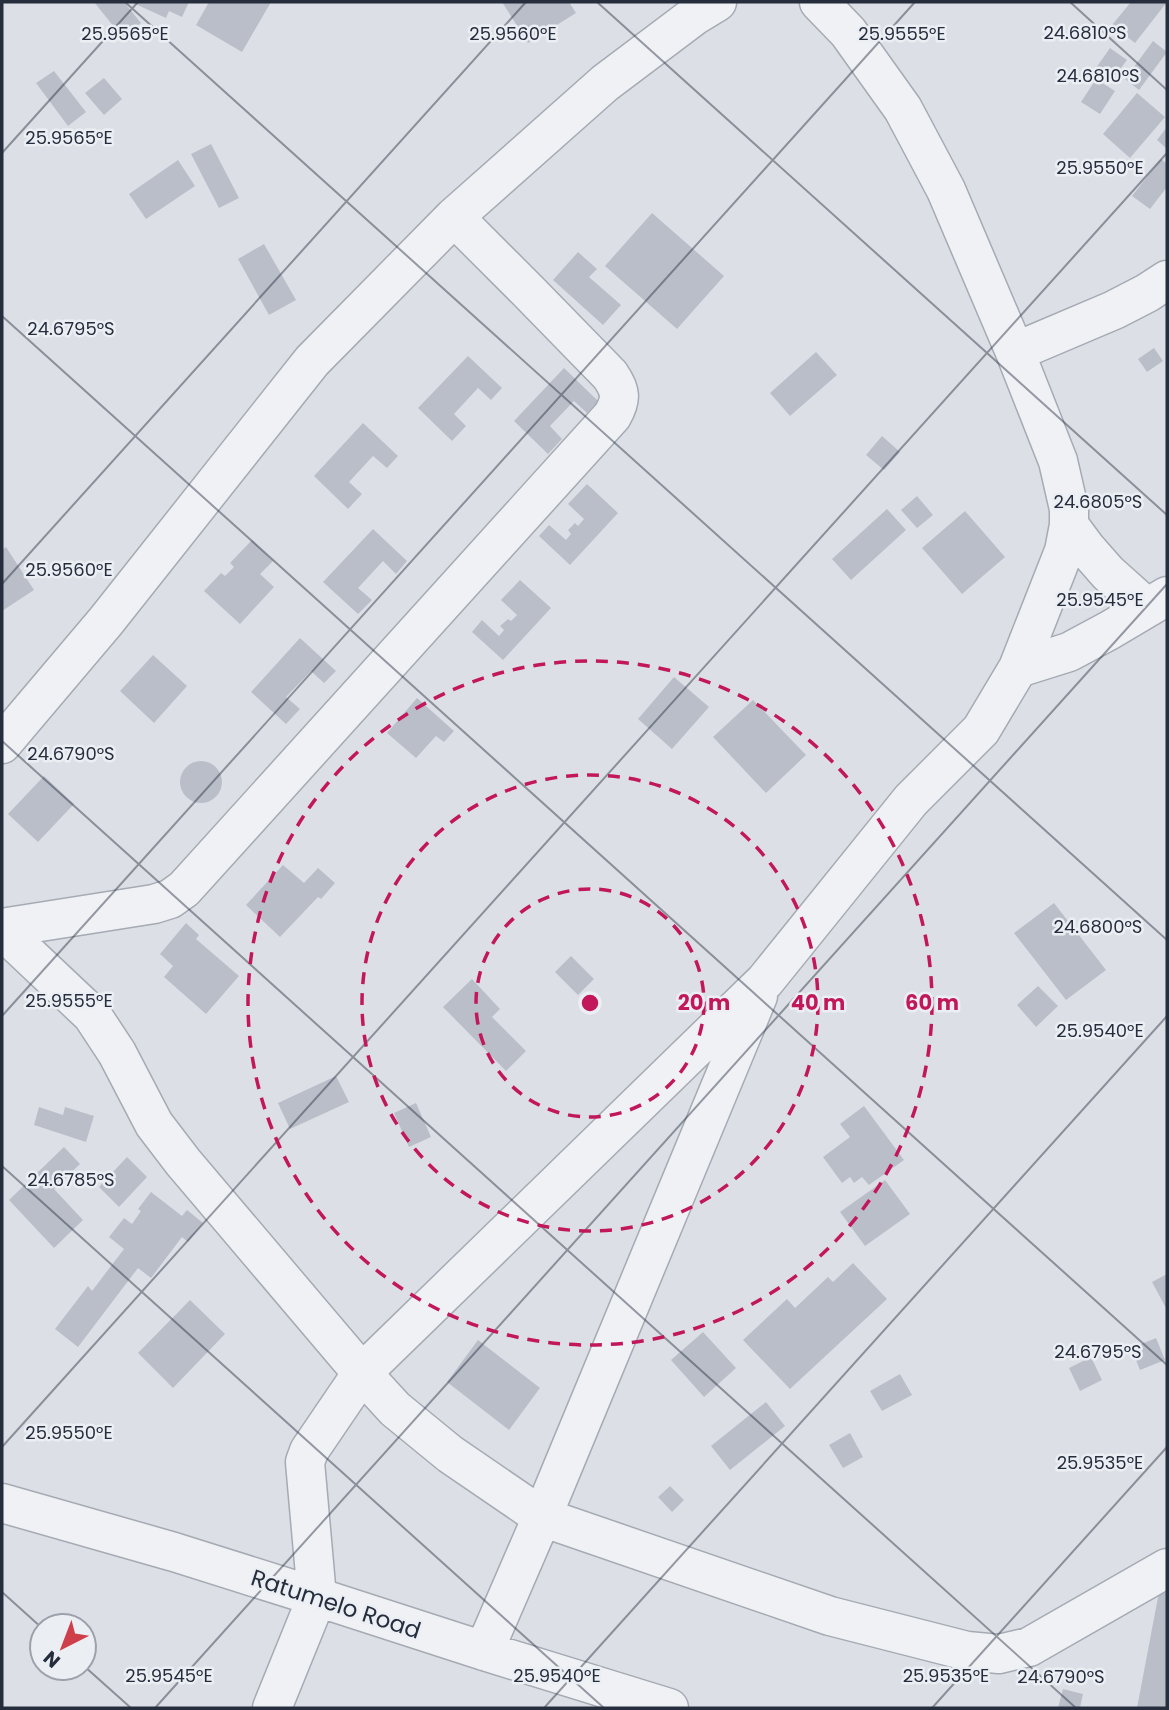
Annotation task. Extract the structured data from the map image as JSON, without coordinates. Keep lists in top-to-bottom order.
{
  "streets": {
    "street": ["Ratumelo Road"]
  },
  "north": "bottom left",
  "coordinates": [
    "24.6810°S",
    "25.9565°E",
    "25.9560°E",
    "25.9555°E",
    "25.9550°E",
    "24.6795°S",
    "24.6805°S",
    "25.9545°E",
    "24.6790°S",
    "24.6800°S",
    "25.9540°E",
    "24.6785°S",
    "25.9535°E"
  ],
  "rings": ["20 m", "40 m", "60 m"]
}
